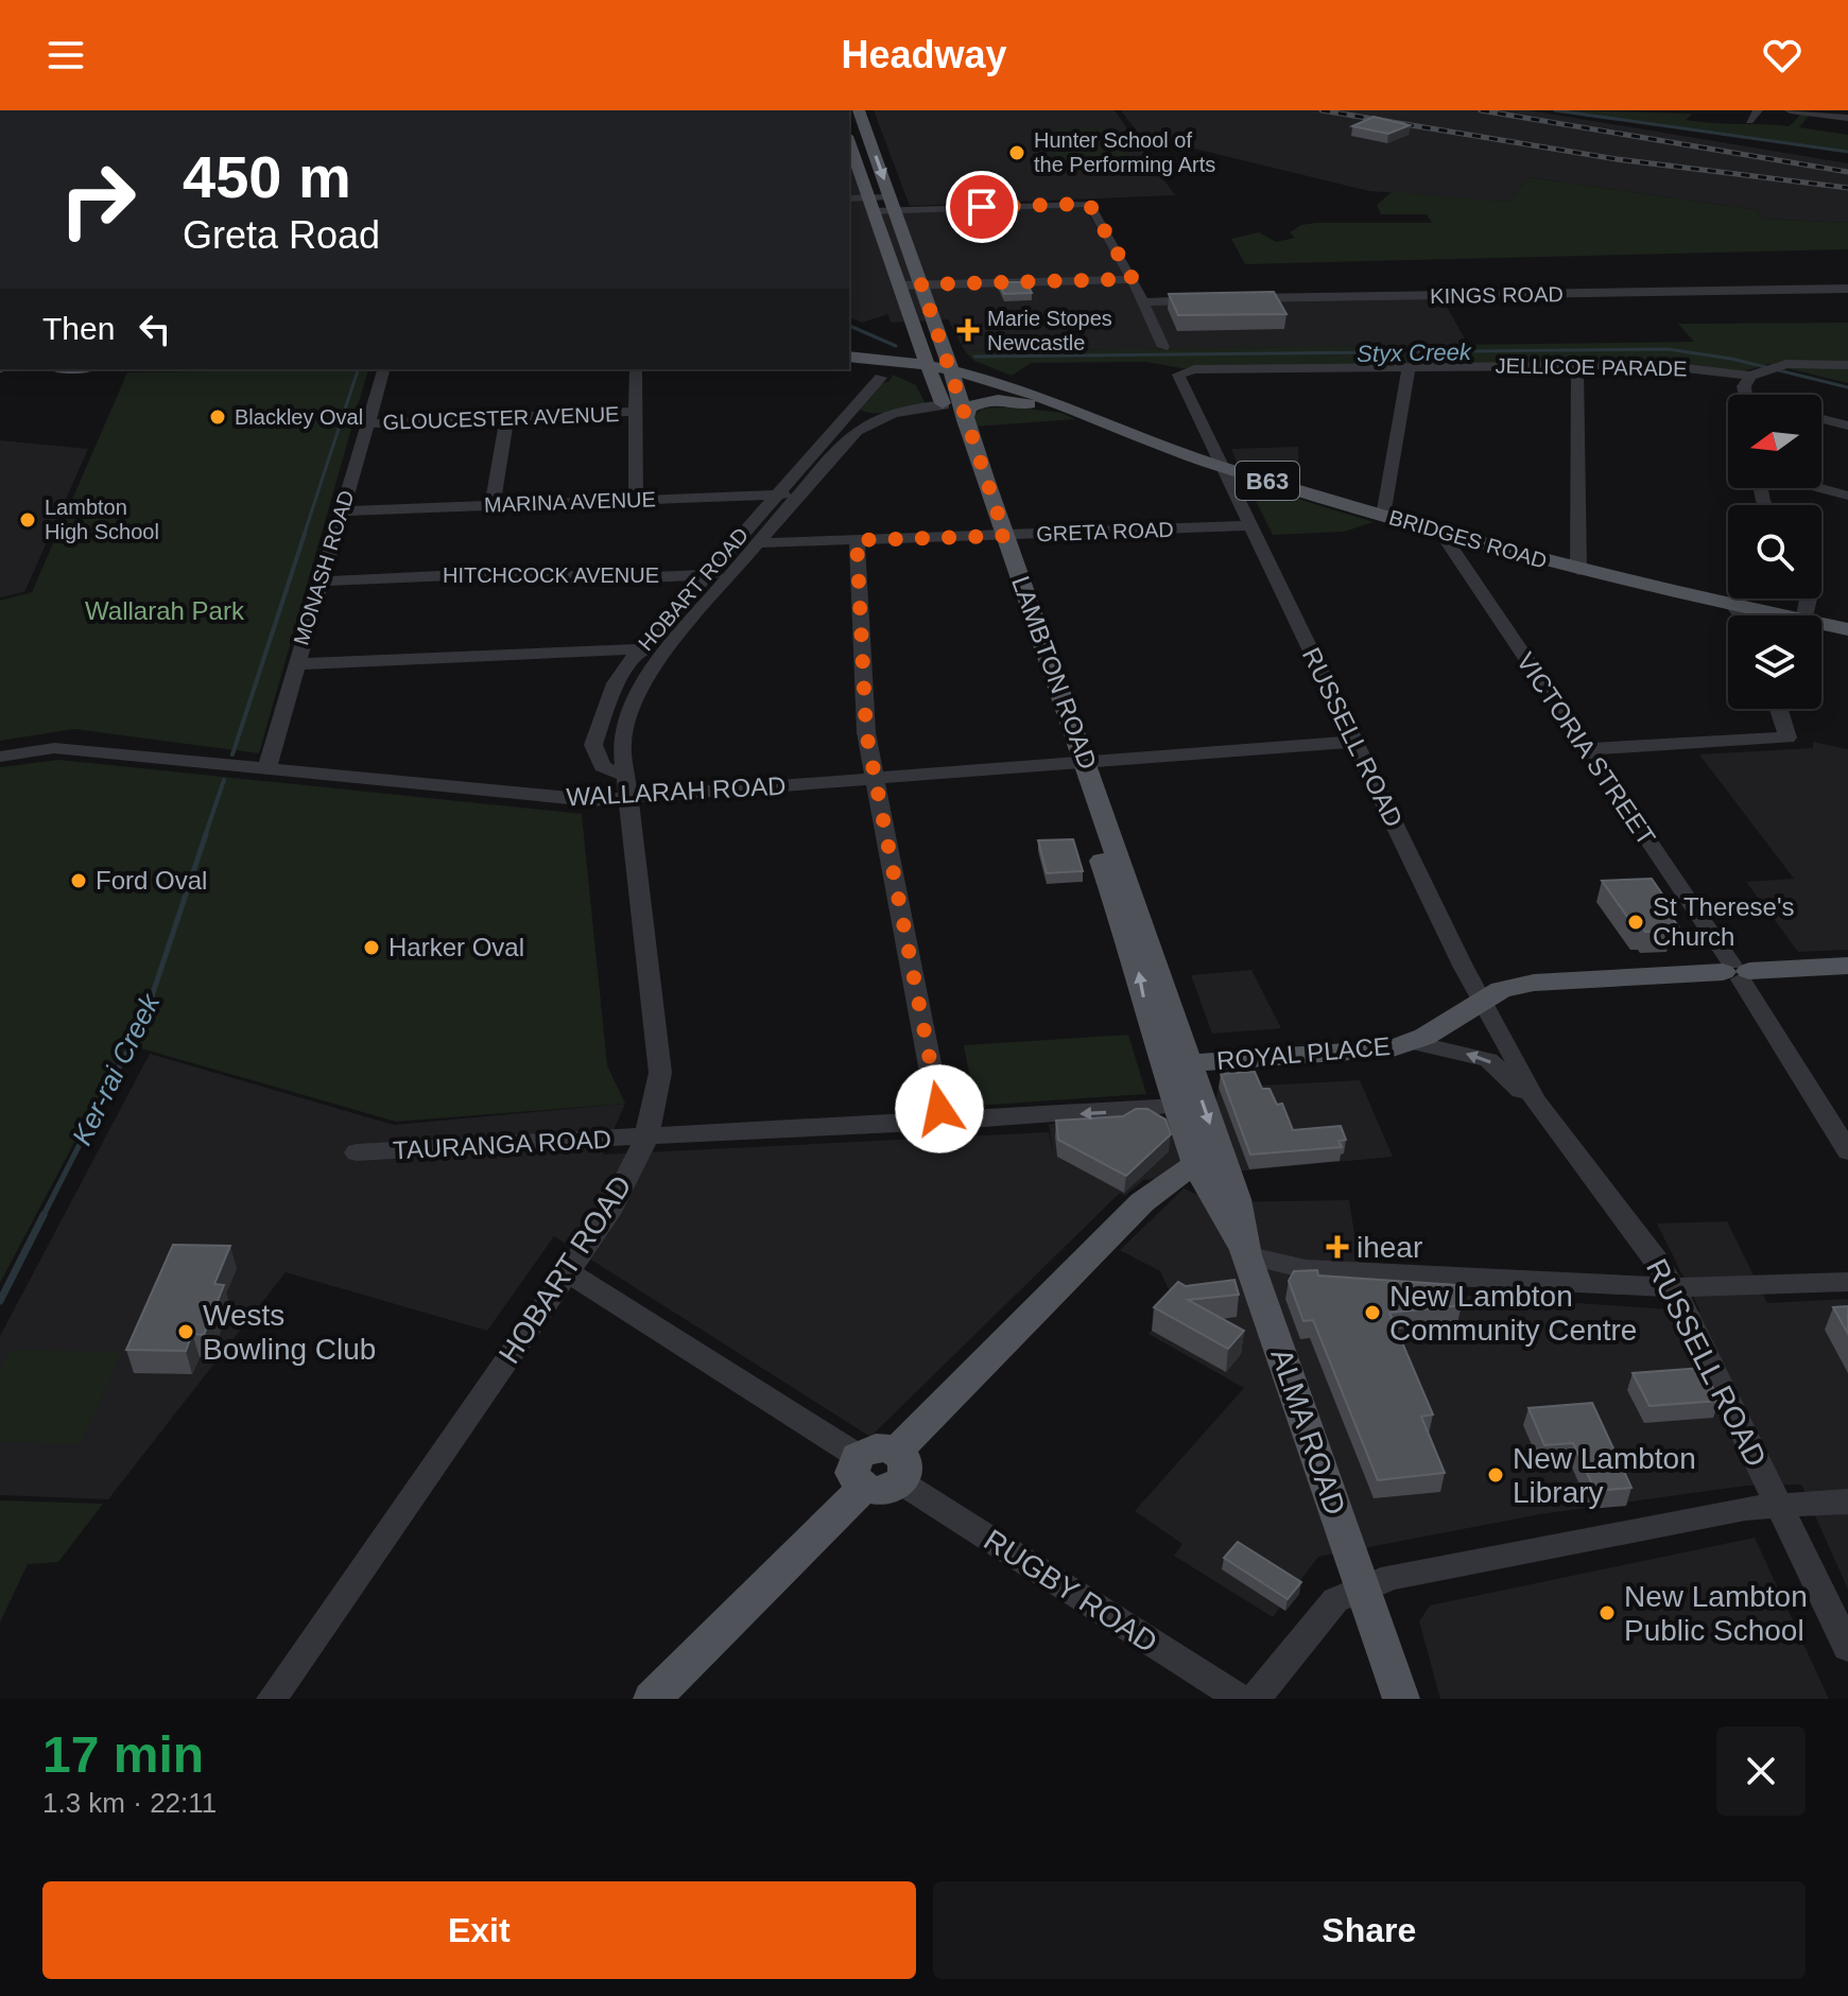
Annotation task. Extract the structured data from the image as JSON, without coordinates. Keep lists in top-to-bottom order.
{
  "streets": {
    "main road": [
      "B63",
      "BRIDGES ROAD",
      "LAMBTON ROAD",
      "ROYAL PLACE",
      "ALMA ROAD"
    ],
    "street": [
      "KINGS ROAD",
      "JELLICOE PARADE",
      "GLOUCESTER AVENUE",
      "MARINA AVENUE",
      "GRETA ROAD",
      "MONASH ROAD",
      "HITCHCOCK AVENUE",
      "HOBART ROAD",
      "RUSSELL ROAD",
      "VICTORIA STREET",
      "WALLARAH ROAD",
      "TAURANGA ROAD",
      "RUGBY ROAD"
    ]
  },
  "crossings": [
    ["JELLICOE PARADE", "RUSSELL ROAD"],
    ["GLOUCESTER AVENUE", "MONASH ROAD"],
    ["B63", "BRIDGES ROAD"],
    ["B63", "HOBART ROAD"],
    ["B63", "LAMBTON ROAD"],
    ["MARINA AVENUE", "MONASH ROAD"],
    ["MARINA AVENUE", "HOBART ROAD"],
    ["GRETA ROAD", "HOBART ROAD"],
    ["GRETA ROAD", "LAMBTON ROAD"],
    ["GRETA ROAD", "RUSSELL ROAD"],
    ["BRIDGES ROAD", "LAMBTON ROAD"],
    ["BRIDGES ROAD", "RUSSELL ROAD"],
    ["BRIDGES ROAD", "VICTORIA STREET"],
    ["MONASH ROAD", "HITCHCOCK AVENUE"],
    ["MONASH ROAD", "WALLARAH ROAD"],
    ["HITCHCOCK AVENUE", "HOBART ROAD"],
    ["HOBART ROAD", "LAMBTON ROAD"],
    ["HOBART ROAD", "WALLARAH ROAD"],
    ["HOBART ROAD", "TAURANGA ROAD"],
    ["LAMBTON ROAD", "WALLARAH ROAD"],
    ["LAMBTON ROAD", "ROYAL PLACE"],
    ["LAMBTON ROAD", "TAURANGA ROAD"],
    ["LAMBTON ROAD", "ALMA ROAD"],
    ["RUSSELL ROAD", "WALLARAH ROAD"],
    ["RUSSELL ROAD", "ROYAL PLACE"],
    ["VICTORIA STREET", "ROYAL PLACE"]
  ],
  "water": ["Styx Creek", "Ker-rai Creek"],
  "parks": ["Wallarah Park"],
  "places": {
    "other": [
      "Hunter School of the Performing Arts",
      "Blackley Oval",
      "Lambton High School",
      "Ford Oval",
      "St Therese's Church",
      "Harker Oval",
      "New Lambton Community Centre",
      "Wests Bowling Club",
      "New Lambton Library",
      "New Lambton Public School"
    ],
    "health": ["Marie Stopes Newcastle", "ihear"]
  },
  "north": "left",
  "page": {
    "header": "Headway",
    "turn": ["450 m", "Greta Road"],
    "then": "Then",
    "heading": ["17 min", "1.3 km · 22:11"],
    "buttons": ["Exit", "Share"]
  }
}
